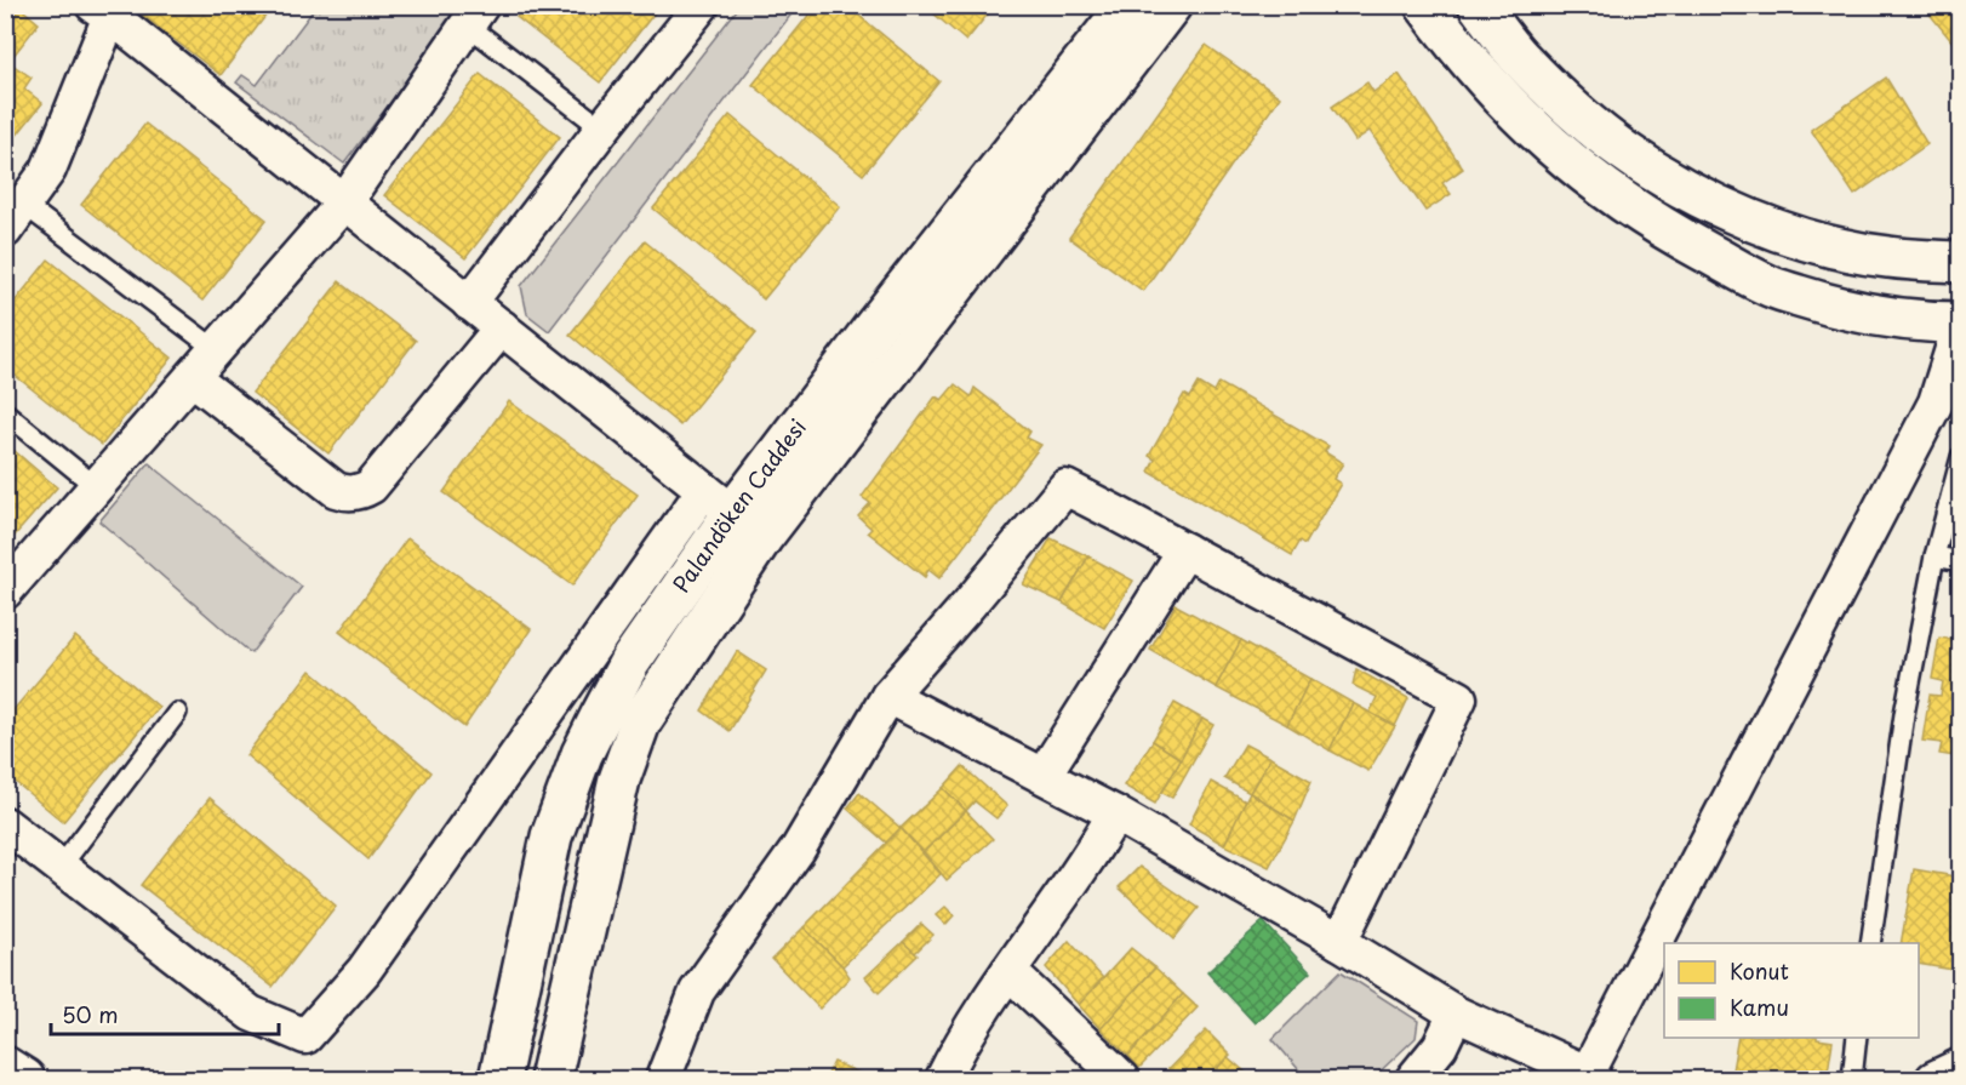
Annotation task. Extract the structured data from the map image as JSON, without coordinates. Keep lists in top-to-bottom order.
{
  "streets": {
    "main road": ["Palandöken Caddesi"]
  },
  "legend": ["Konut", "Kamu"],
  "scale_bar": "50 m"
}
